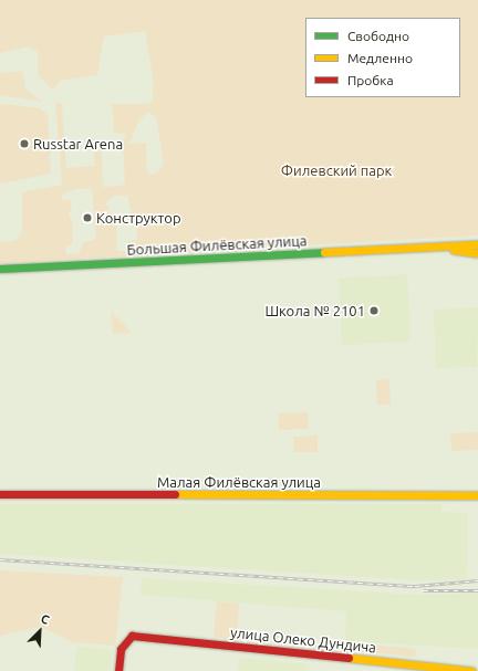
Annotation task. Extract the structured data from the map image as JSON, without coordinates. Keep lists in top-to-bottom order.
{
  "streets": {
    "street": ["Большая Филёвская улица", "Малая Филёвская улица", "улица Олеко Дундича"]
  },
  "parks": ["Филевский парк"],
  "places": ["Russtar Arena", "Конструктор", "Школа № 2101"],
  "legend": ["Свободно", "Медленно", "Пробка"],
  "north": "top right"
}
